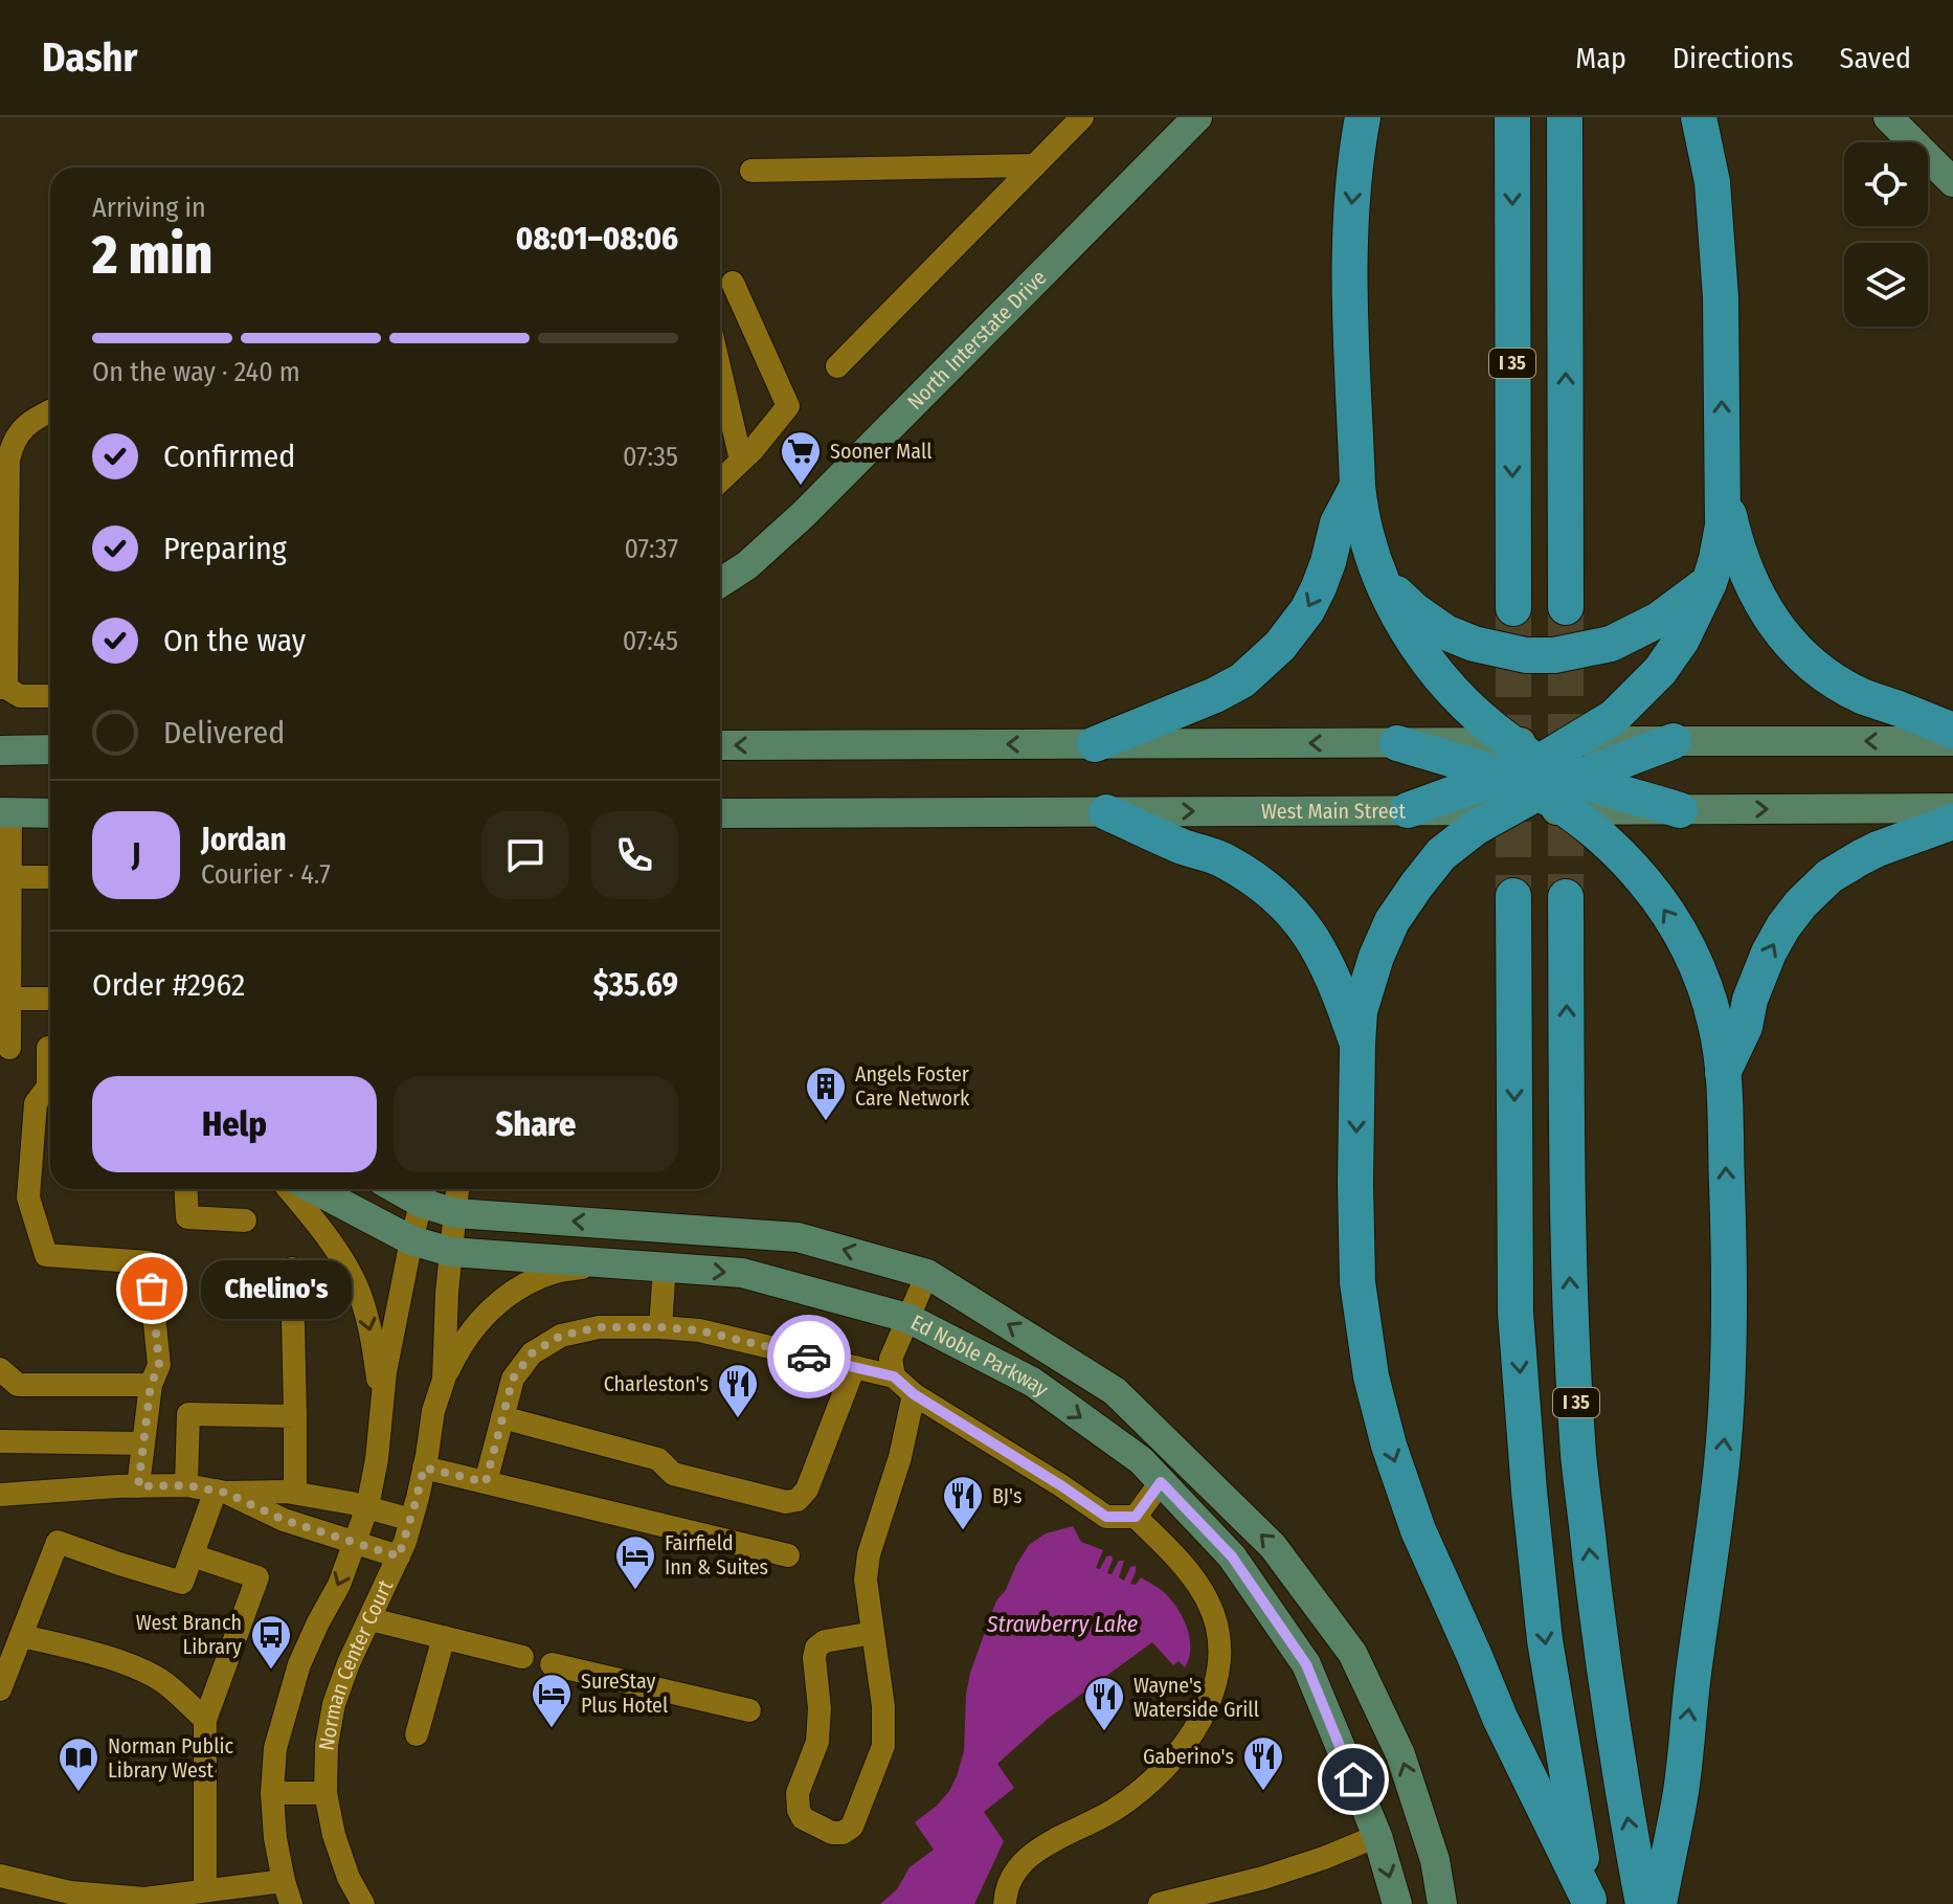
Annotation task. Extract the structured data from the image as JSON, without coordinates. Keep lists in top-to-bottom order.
{
  "streets": {
    "highway": ["I 35"],
    "main road": ["North Interstate Drive", "West Main Street", "Ed Noble Parkway"],
    "street": ["Norman Center Court"]
  },
  "crossings": [
    ["Ed Noble Parkway", "Norman Center Court"]
  ],
  "water": ["Strawberry Lake"],
  "places": {
    "supermarket": ["Sooner Mall"],
    "building": ["Angels Foster Care Network"],
    "other": ["Chelino's"],
    "restaurant": [
      "Charleston's",
      "BJ's",
      "Wayne's Waterside Grill",
      "Gaberino's"
    ],
    "hotel": ["Fairfield Inn & Suites", "SureStay Plus Hotel"],
    "bus stop": ["West Branch Library"],
    "library": ["Norman Public Library West"]
  },
  "page": {
    "header": "Dashr",
    "nav": ["Map", "Directions", "Saved"],
    "heading": ["2 min", "Arriving in", "08:01–08:06"],
    "panel": [
      "Jordan",
      "Courier · 4.7",
      "Order #2962",
      "$35.69"
    ],
    "bar": "On the way · 240 m",
    "list": [
      ["Confirmed", "07:35"],
      ["Preparing", "07:37"],
      ["On the way", "07:45"],
      "Delivered"
    ],
    "round": "J",
    "buttons": ["Help", "Share"],
    "bubble": "Chelino's"
  }
}
